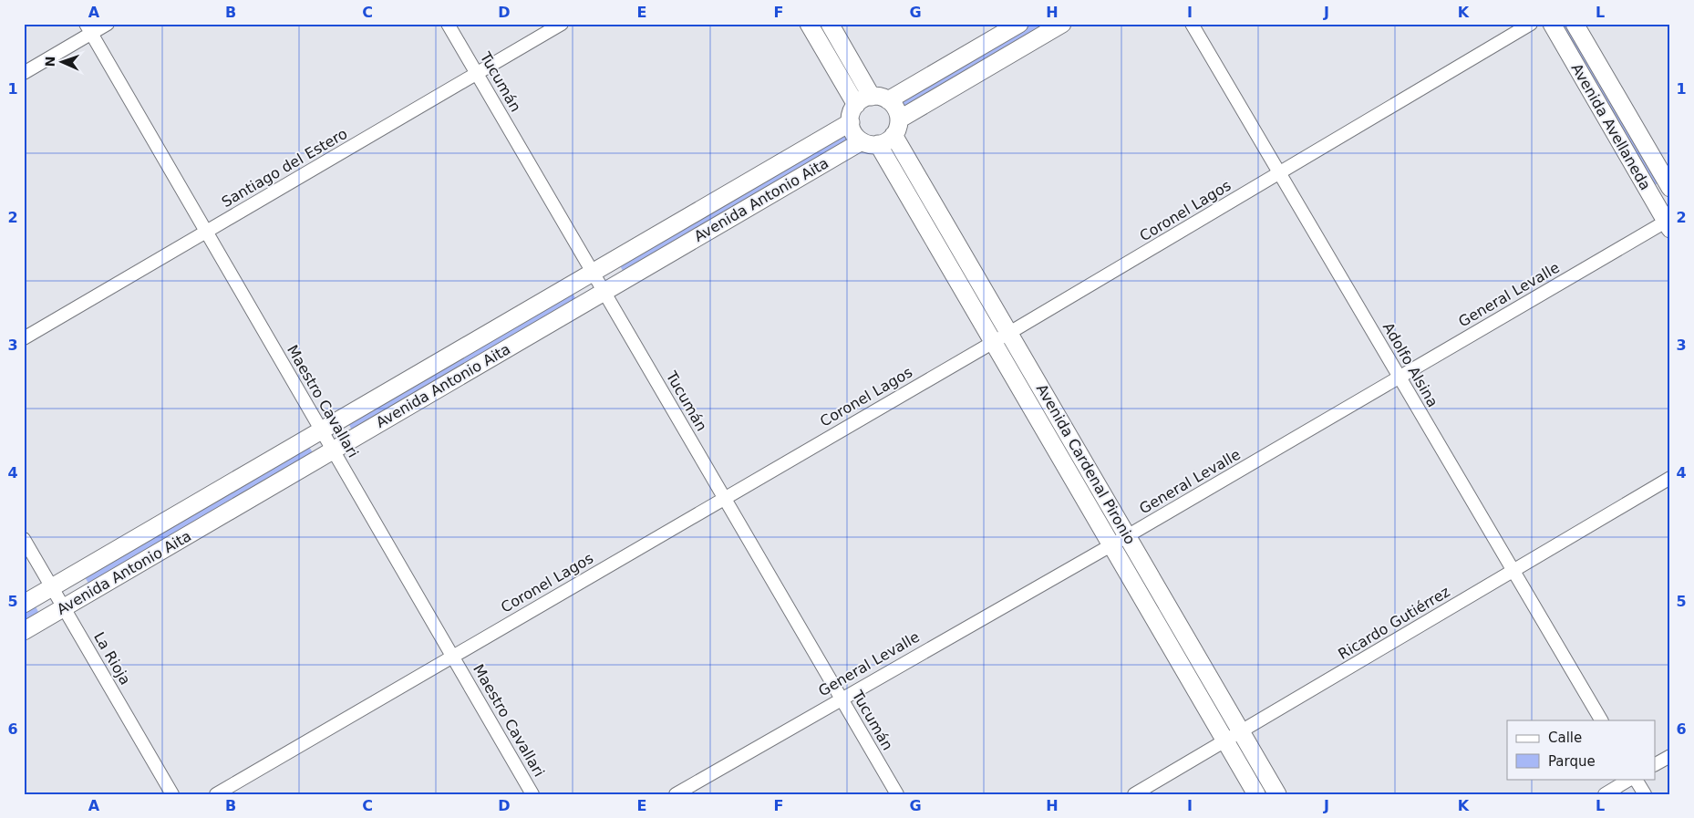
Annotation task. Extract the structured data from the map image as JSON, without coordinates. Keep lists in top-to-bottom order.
{
  "streets": {
    "main road": ["Avenida Avellaneda", "Avenida Antonio Aita", "Avenida Cardenal Pironio"],
    "street": [
      "Tucumán",
      "Santiago del Estero",
      "Coronel Lagos",
      "General Levalle",
      "Adolfo Alsina",
      "Maestro Cavallari",
      "Ricardo Gutiérrez",
      "La Rioja"
    ]
  },
  "crossings": [
    ["Tucumán", "Santiago del Estero"],
    ["Tucumán", "Avenida Antonio Aita"],
    ["Tucumán", "Coronel Lagos"],
    ["Tucumán", "General Levalle"],
    ["Avenida Avellaneda", "General Levalle"],
    ["Santiago del Estero", "Maestro Cavallari"],
    ["Avenida Antonio Aita", "Maestro Cavallari"],
    ["Avenida Antonio Aita", "Avenida Cardenal Pironio"],
    ["Avenida Antonio Aita", "La Rioja"],
    ["Coronel Lagos", "Adolfo Alsina"],
    ["Coronel Lagos", "Maestro Cavallari"],
    ["Coronel Lagos", "Avenida Cardenal Pironio"],
    ["General Levalle", "Adolfo Alsina"],
    ["General Levalle", "Avenida Cardenal Pironio"],
    ["Adolfo Alsina", "Ricardo Gutiérrez"],
    ["Avenida Cardenal Pironio", "Ricardo Gutiérrez"]
  ],
  "legend": ["Calle", "Parque"],
  "north": "left",
  "grid": {
    "columns": [
      "A",
      "B",
      "C",
      "D",
      "E",
      "F",
      "G",
      "H",
      "I",
      "J",
      "K",
      "L"
    ],
    "rows": [
      "1",
      "2",
      "3",
      "4",
      "5",
      "6"
    ]
  }
}
